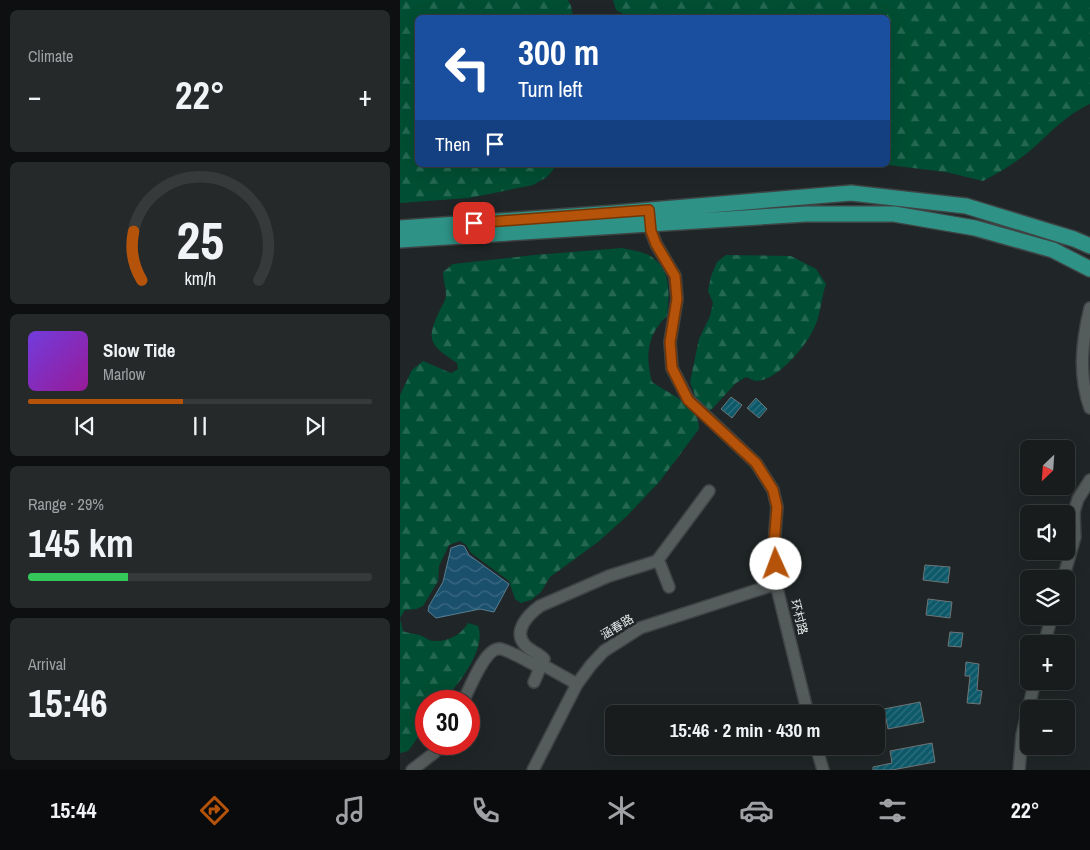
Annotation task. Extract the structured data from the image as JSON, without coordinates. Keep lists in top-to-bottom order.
{
  "streets": {
    "street": ["环村路", "涵春路"]
  },
  "crossings": [
    ["环村路", "涵春路"]
  ],
  "north": "bottom left",
  "page": {
    "tile": [
      "Climate",
      ["Range · 29%", "145 km"],
      ["Arrival", "15:46"]
    ],
    "turn": ["300 m", "Turn left"],
    "heat": ["−", "22°", "+"],
    "then": "Then",
    "song": ["Slow Tide", "Marlow"],
    "map_buttons": ["+", "−"],
    "limit": "30",
    "trip": "15:46 · 2 min · 430 m",
    "tabs": ["15:44", "22°"],
    "gauge": ["25", "km/h"]
  }
}
